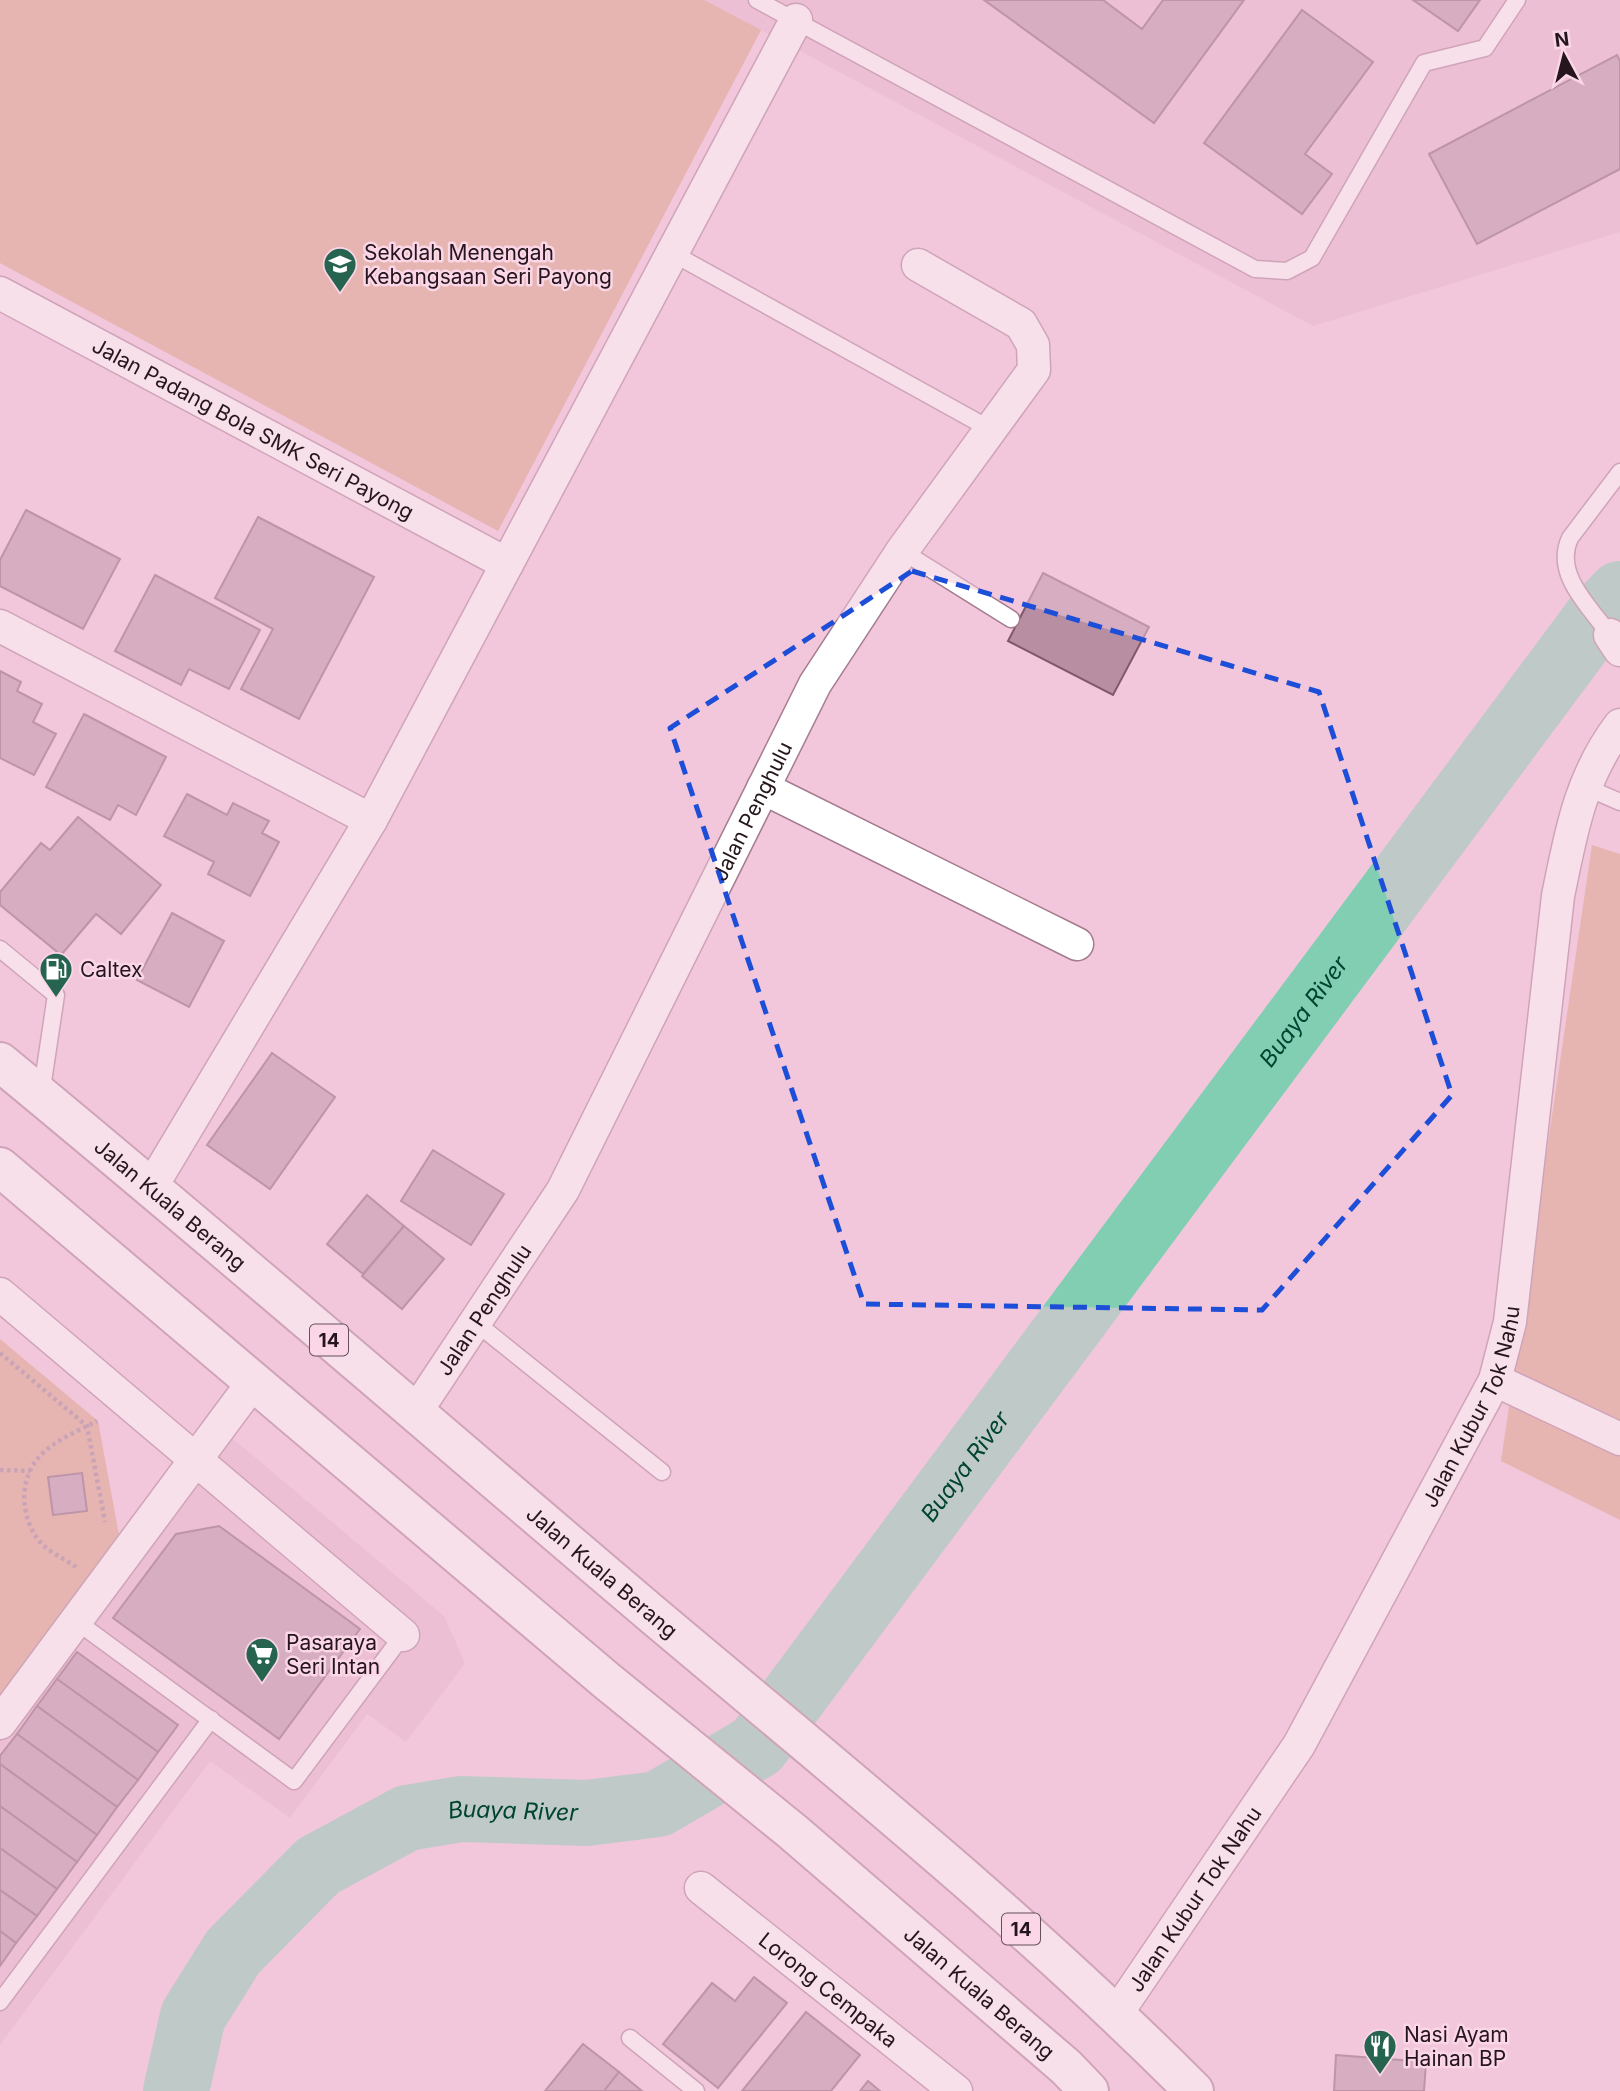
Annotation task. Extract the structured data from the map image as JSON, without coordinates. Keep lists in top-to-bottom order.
{
  "streets": {
    "highway": ["Jalan Kuala Berang", "14"],
    "street": [
      "Jalan Padang Bola SMK Seri Payong",
      "Jalan Penghulu",
      "Jalan Kubur Tok Nahu",
      "Lorong Cempaka"
    ]
  },
  "crossings": [
    ["Jalan Penghulu", "Jalan Kuala Berang"],
    ["Jalan Kuala Berang", "Jalan Kubur Tok Nahu"]
  ],
  "water": ["Buaya River"],
  "places": {
    "school or university": ["Sekolah Menengah Kebangsaan Seri Payong"],
    "fuel station": ["Caltex"],
    "supermarket": ["Pasaraya Seri Intan"],
    "restaurant": ["Nasi Ayam Hainan BP"]
  },
  "north": "top"
}
